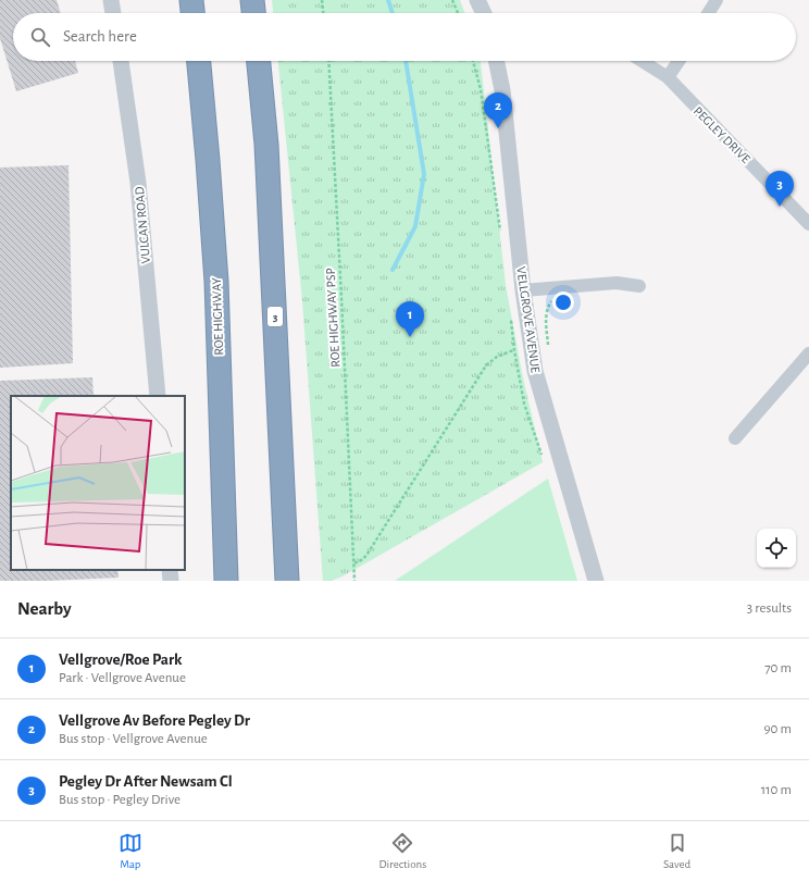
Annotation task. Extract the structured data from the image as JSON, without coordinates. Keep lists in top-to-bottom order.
{
  "streets": {
    "highway": ["ROE HIGHWAY", "3"],
    "street": ["PEGLEY DRIVE", "VULCAN ROAD", "VELLGROVE AVENUE"],
    "path": ["ROE HIGHWAY PSP"]
  },
  "page": {
    "search": "Search here",
    "pins": ["2", "3", "1"],
    "heading": ["Nearby", "3 results"],
    "list": [
      {
        "mark": "1",
        "name": "Vellgrove/Roe Park",
        "note": "Park · Vellgrove Avenue",
        "value": "70 m"
      },
      {
        "mark": "2",
        "name": "Vellgrove Av Before Pegley Dr",
        "note": "Bus stop · Vellgrove Avenue",
        "value": "90 m"
      },
      {
        "mark": "3",
        "name": "Pegley Dr After Newsam Cl",
        "note": "Bus stop · Pegley Drive",
        "value": "110 m"
      }
    ],
    "nav": ["Map", "Directions", "Saved"]
  }
}
